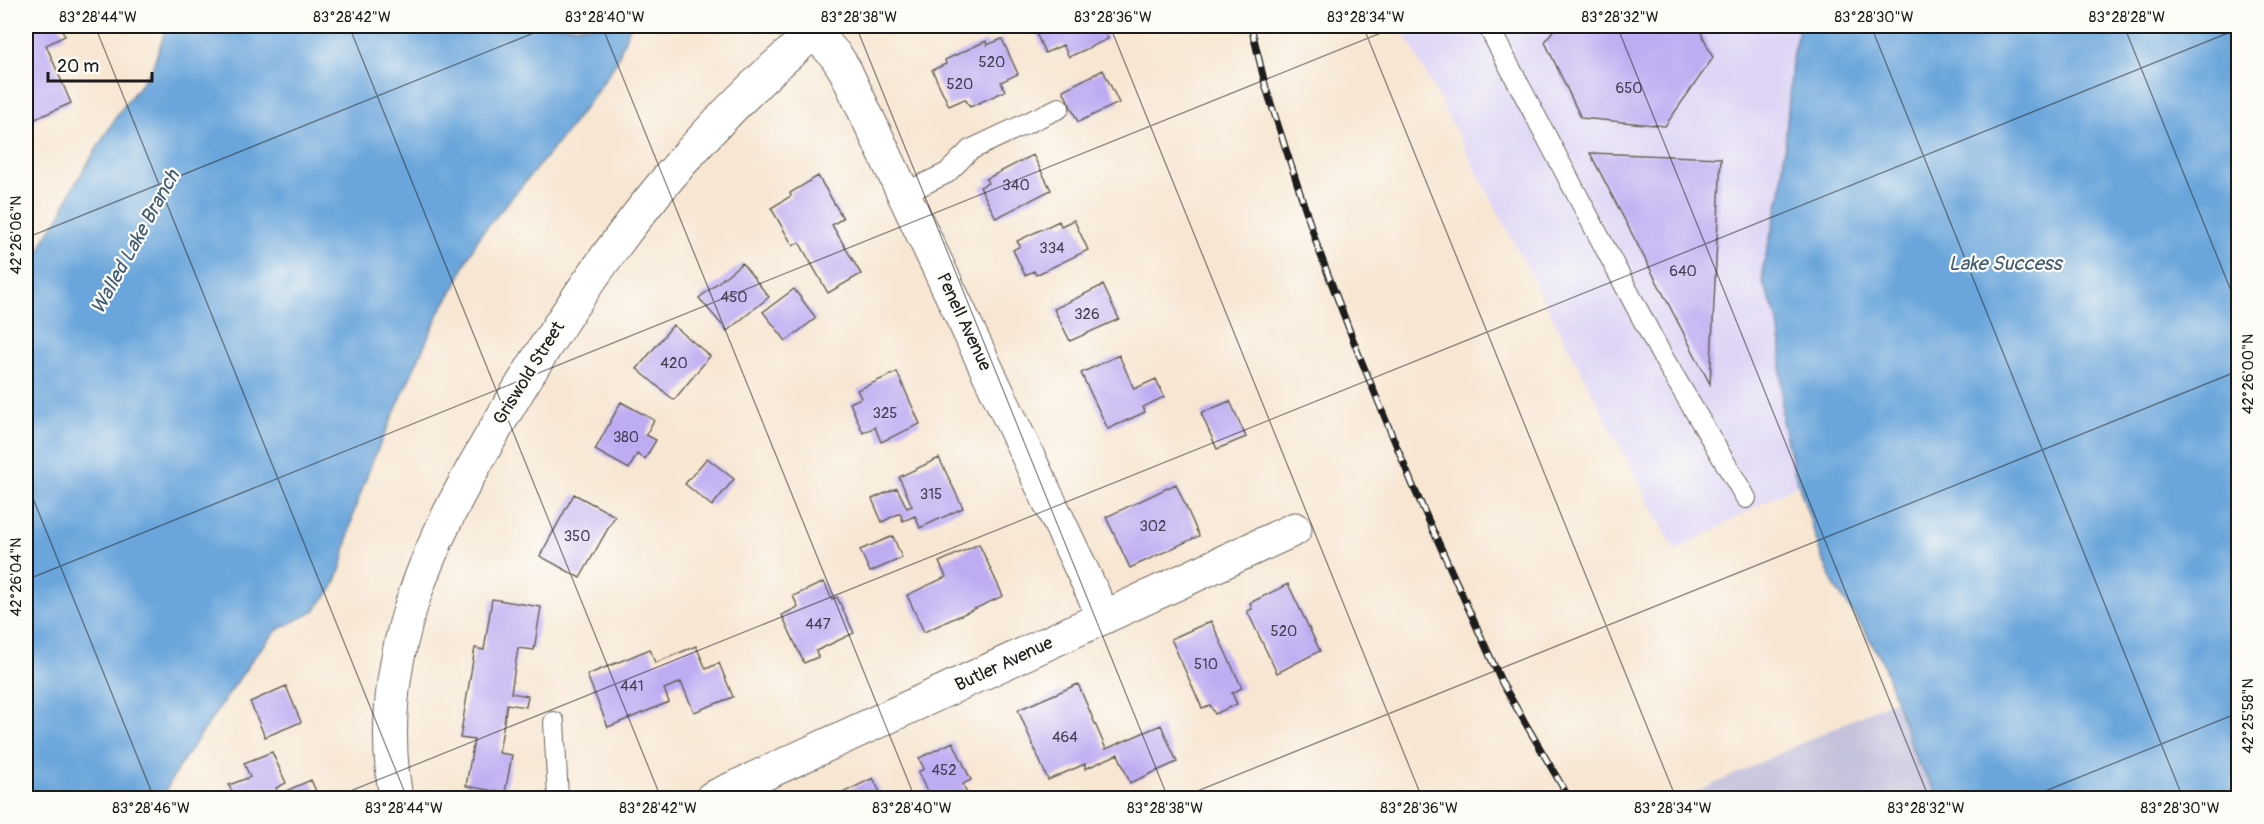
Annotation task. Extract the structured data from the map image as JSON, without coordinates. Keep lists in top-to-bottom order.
{
  "streets": {
    "street": ["Penell Avenue", "Griswold Street", "Butler Avenue"]
  },
  "crossings": [
    ["Penell Avenue", "Griswold Street"],
    ["Penell Avenue", "Butler Avenue"]
  ],
  "water": ["Walled Lake Branch", "Lake Success"],
  "house_numbers": [
    "520",
    "520",
    "650",
    "340",
    "334",
    "640",
    "450",
    "326",
    "420",
    "325",
    "380",
    "315",
    "302",
    "350",
    "447",
    "520",
    "510",
    "441",
    "464",
    "452"
  ],
  "scale_bar": "20 m",
  "coordinates": [
    "83°28'44\"W",
    "83°28'42\"W",
    "83°28'40\"W",
    "83°28'38\"W",
    "83°28'36\"W",
    "83°28'34\"W",
    "83°28'32\"W",
    "83°28'30\"W",
    "83°28'28\"W",
    "42°26'06\"N",
    "42°26'00\"N",
    "42°26'04\"N",
    "42°25'58\"N",
    "83°28'46\"W"
  ]
}
